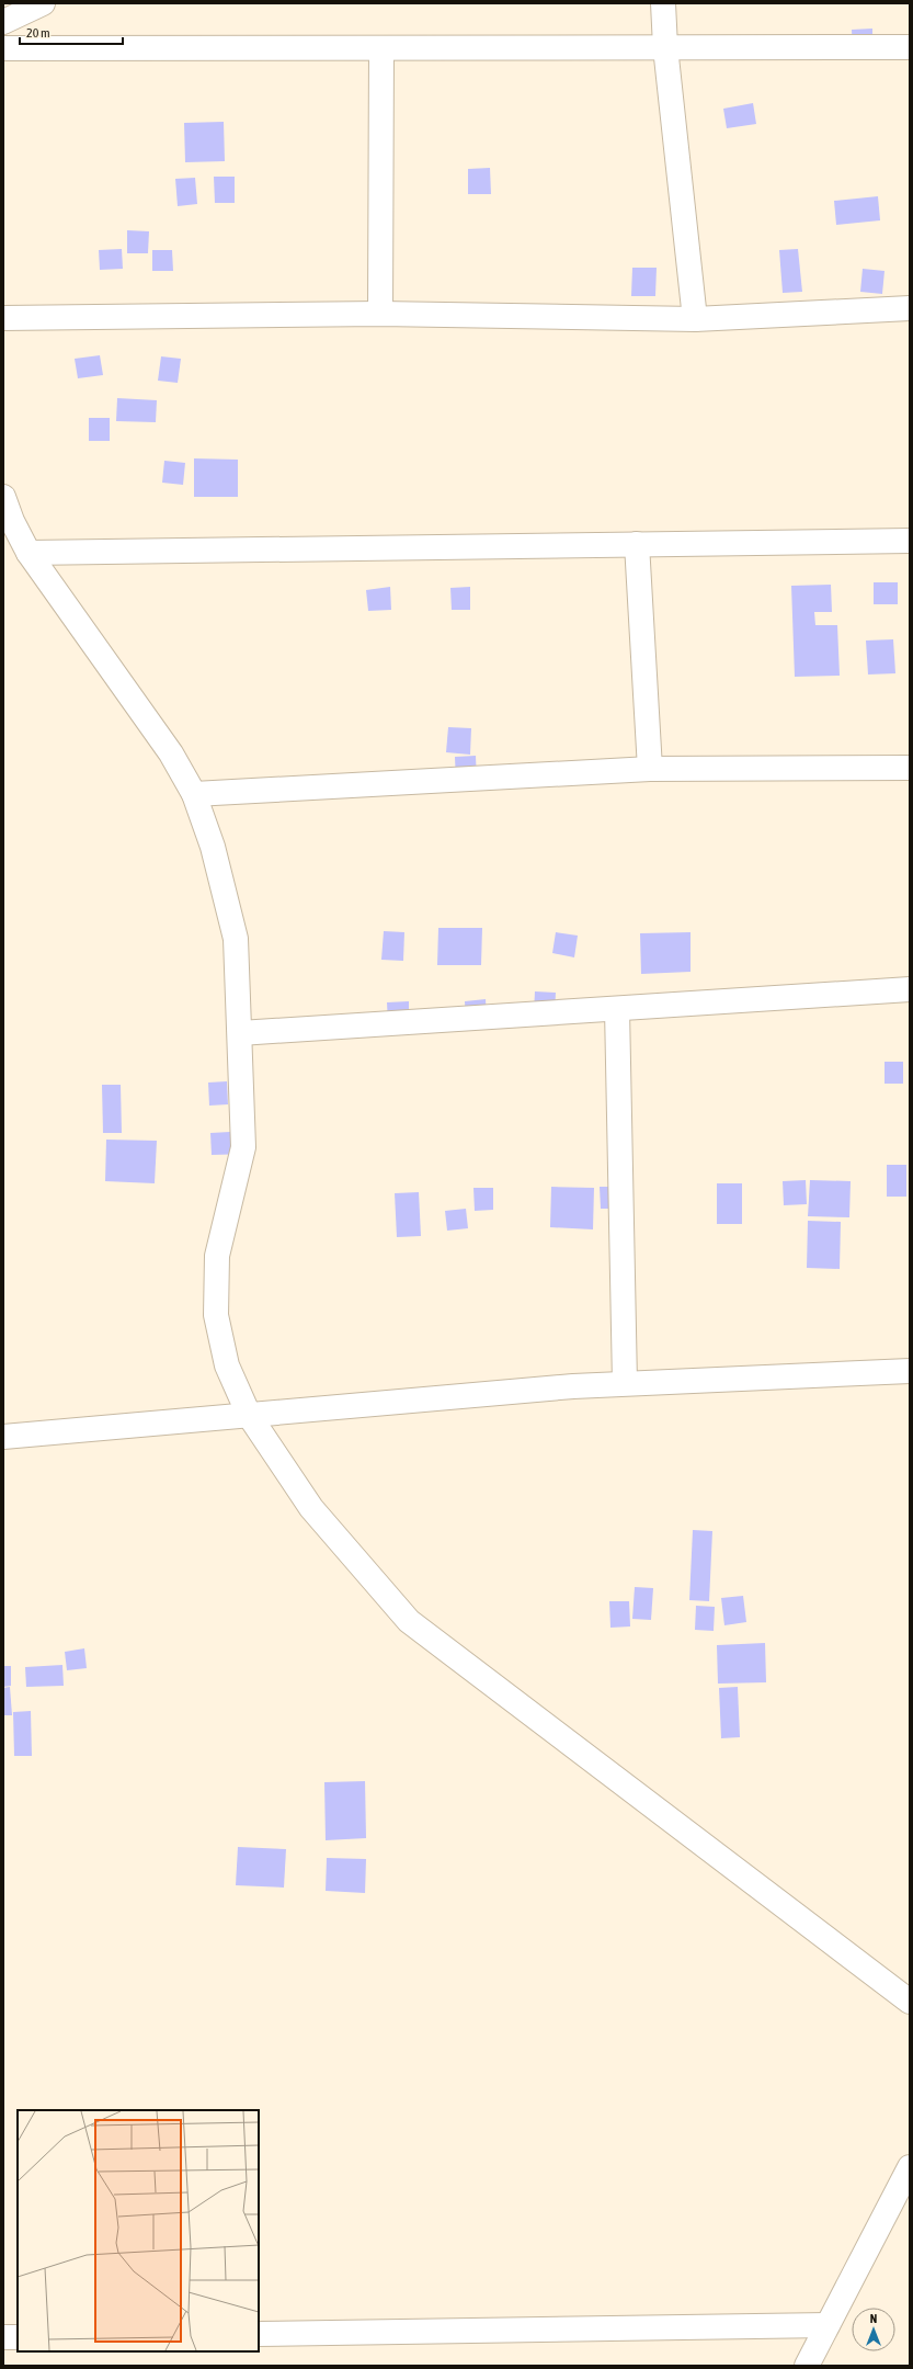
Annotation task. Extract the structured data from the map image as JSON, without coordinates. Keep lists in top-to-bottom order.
{
  "scale_bar": "20 m",
  "north": "top"
}
